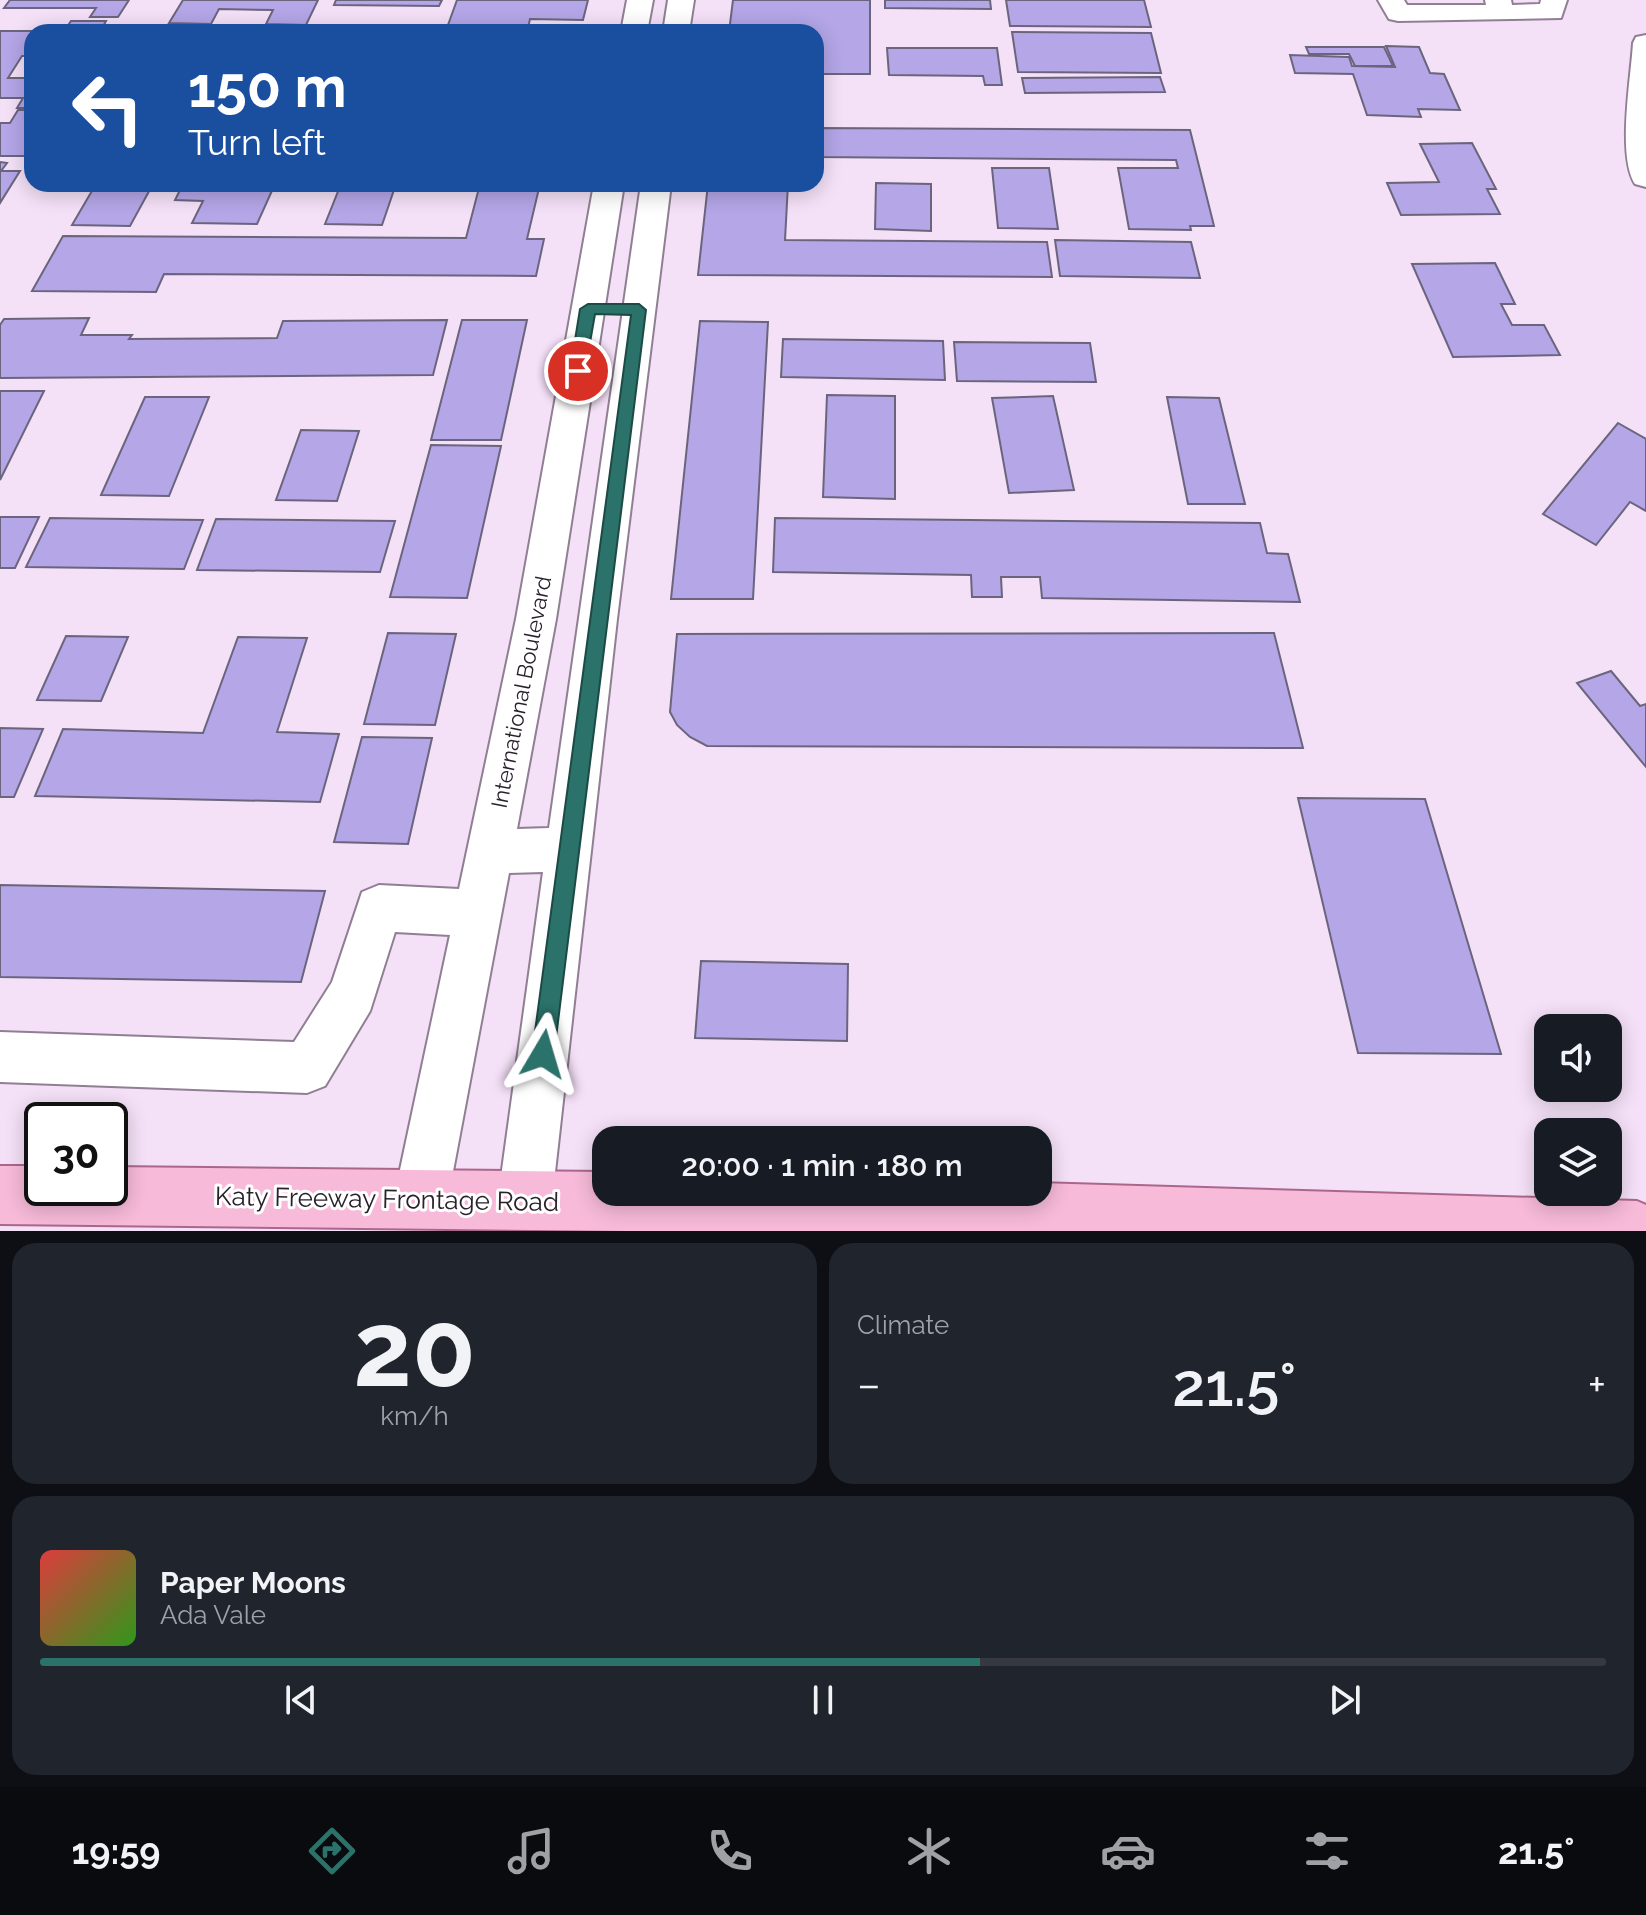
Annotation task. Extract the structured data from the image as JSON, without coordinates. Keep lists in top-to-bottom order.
{
  "streets": {
    "main road": ["Katy Freeway Frontage Road"],
    "street": ["International Boulevard"]
  },
  "crossings": [
    ["International Boulevard", "Katy Freeway Frontage Road"]
  ],
  "page": {
    "turn": ["150 m", "Turn left"],
    "limit": "30",
    "trip": "20:00 · 1 min · 180 m",
    "tile": [
      ["20", "km/h"],
      "Climate"
    ],
    "heat": ["−", "21.5°", "+"],
    "song": ["Paper Moons", "Ada Vale"],
    "tabs": ["19:59", "21.5°"]
  }
}
